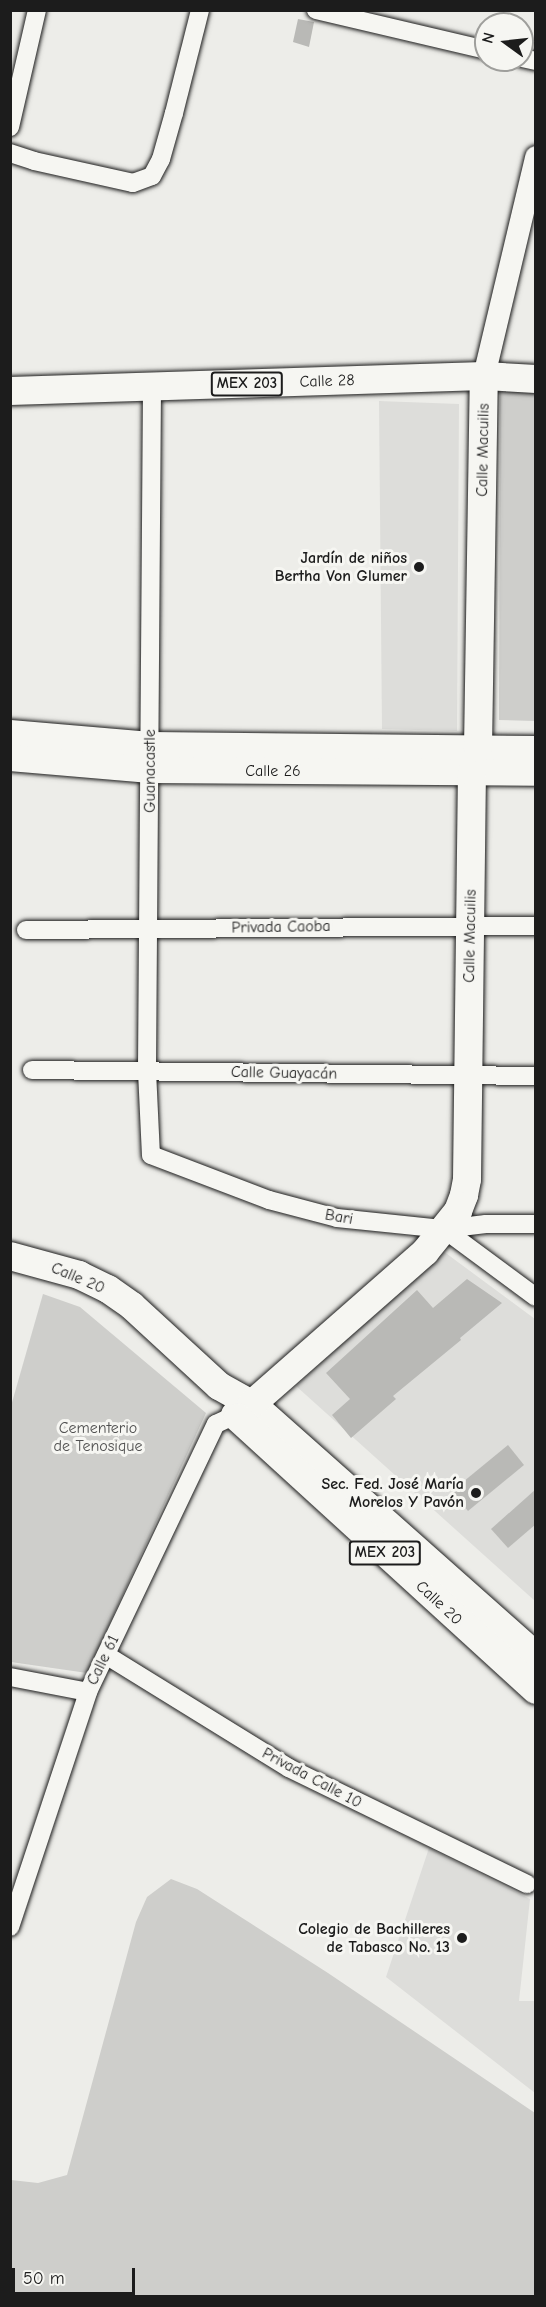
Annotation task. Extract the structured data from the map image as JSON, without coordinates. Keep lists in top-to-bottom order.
{
  "streets": {
    "main road": [
      "Calle 28",
      "MEX 203",
      "Calle Macuilis",
      "Calle 26",
      "Calle 20"
    ],
    "street": [
      "Guanacastle",
      "Privada Caoba",
      "Calle Guayacán",
      "Bari",
      "Calle 61",
      "Privada Calle 10"
    ]
  },
  "crossings": [
    ["Calle 28", "Calle Macuilis"],
    ["Calle 28", "Guanacastle"],
    ["Calle Macuilis", "Calle 26"],
    ["Calle Macuilis", "Privada Caoba"],
    ["Calle Macuilis", "Calle Guayacán"],
    ["Calle Macuilis", "Bari"],
    ["Calle Macuilis", "Calle 20"],
    ["Calle Macuilis", "Calle 61"],
    ["Guanacastle", "Calle 26"],
    ["Guanacastle", "Privada Caoba"],
    ["Guanacastle", "Calle Guayacán"],
    ["Guanacastle", "Bari"],
    ["Calle 20", "Calle 61"],
    ["Calle 61", "Privada Calle 10"]
  ],
  "parks": ["Cementerio de Tenosique"],
  "places": ["Jardín de niños Bertha Von Glumer", "Sec. Fed. José María Morelos Y Pavón", "Colegio de Bachilleres de Tabasco No. 13"],
  "scale_bar": "50 m",
  "north": "left"
}
